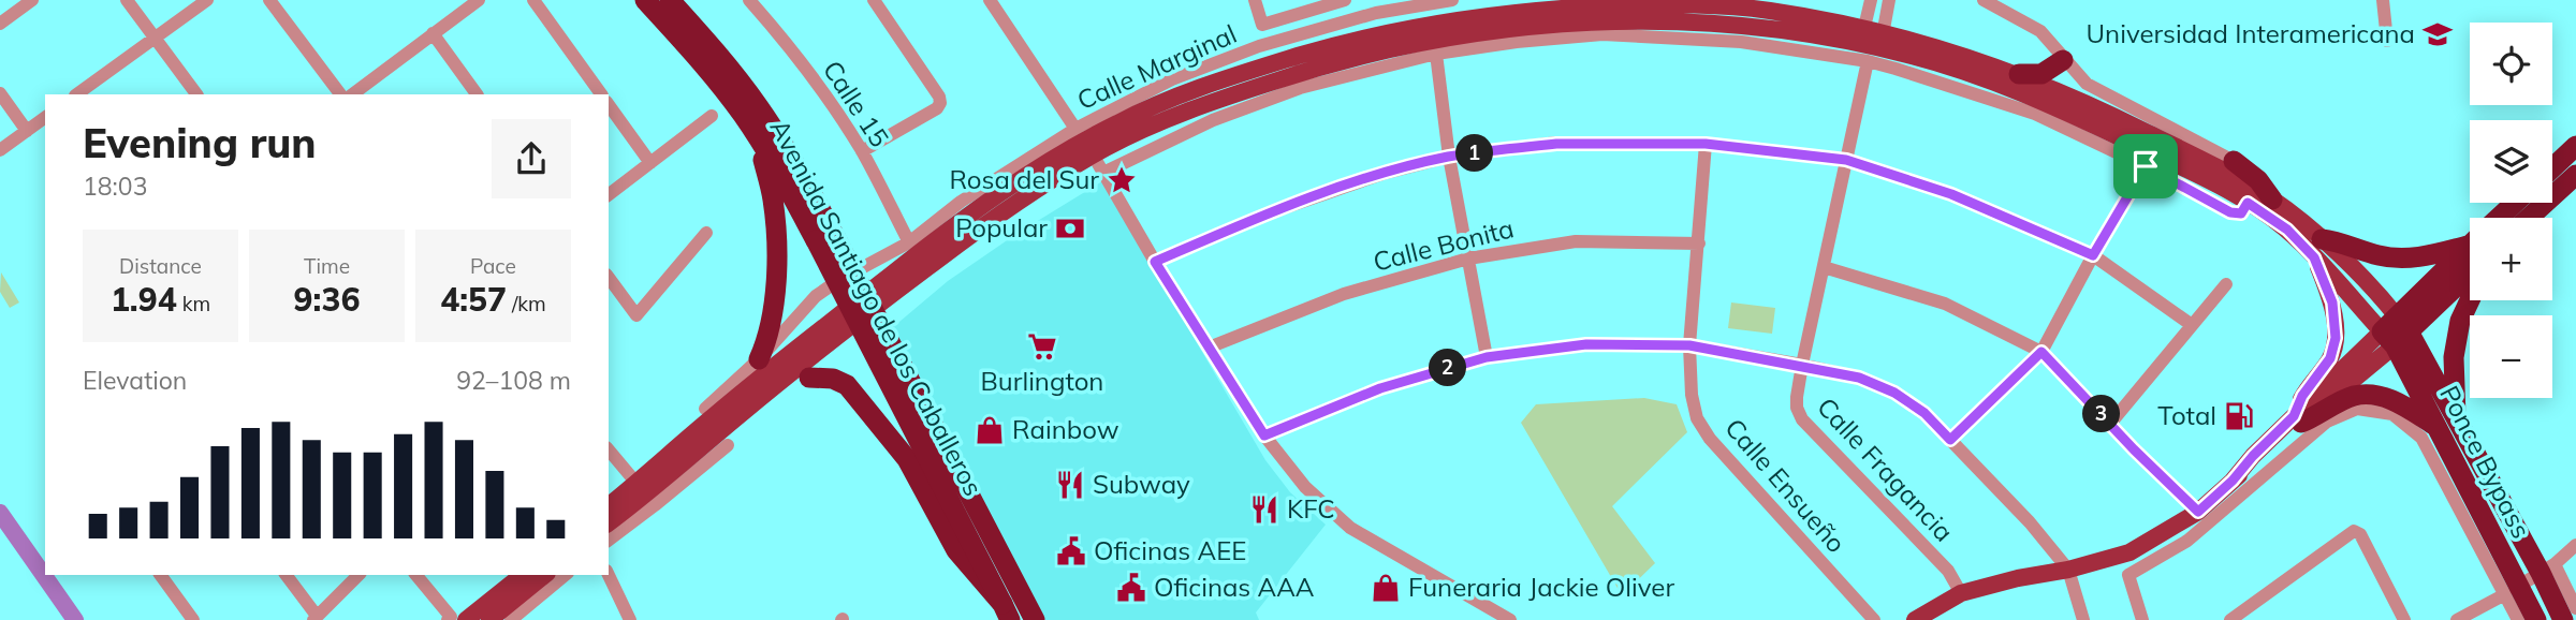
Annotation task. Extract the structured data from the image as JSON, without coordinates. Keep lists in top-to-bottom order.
{
  "streets": {
    "highway": ["Avenida Santiago de los Caballeros", "Ponce Bypass"],
    "street": [
      "Calle Marginal",
      "Calle 15",
      "Calle Bonita",
      "Calle Fragancia",
      "Calle Ensueño"
    ]
  },
  "crossings": [
    ["Calle Marginal", "Calle 15"],
    ["Calle Bonita", "Calle Ensueño"]
  ],
  "places": {
    "school or university": ["Universidad Interamericana"],
    "place": ["Rosa del Sur"],
    "bank": ["Popular"],
    "supermarket": ["Burlington"],
    "fuel station": ["Total"],
    "shop": ["Rainbow", "Funeraria Jackie Oliver"],
    "restaurant": ["Subway", "KFC"],
    "public building": ["Oficinas AEE", "Oficinas AAA"]
  },
  "page": {
    "map_buttons": ["+", "−"],
    "heading": ["Evening run", "18:03"],
    "pins": ["1", "2", "3"],
    "stats": [
      ["Distance", "1.94 km"],
      ["Time", "9:36"],
      ["Pace", "4:57 /km"]
    ],
    "chart": ["Elevation", "92–108 m"]
  }
}
